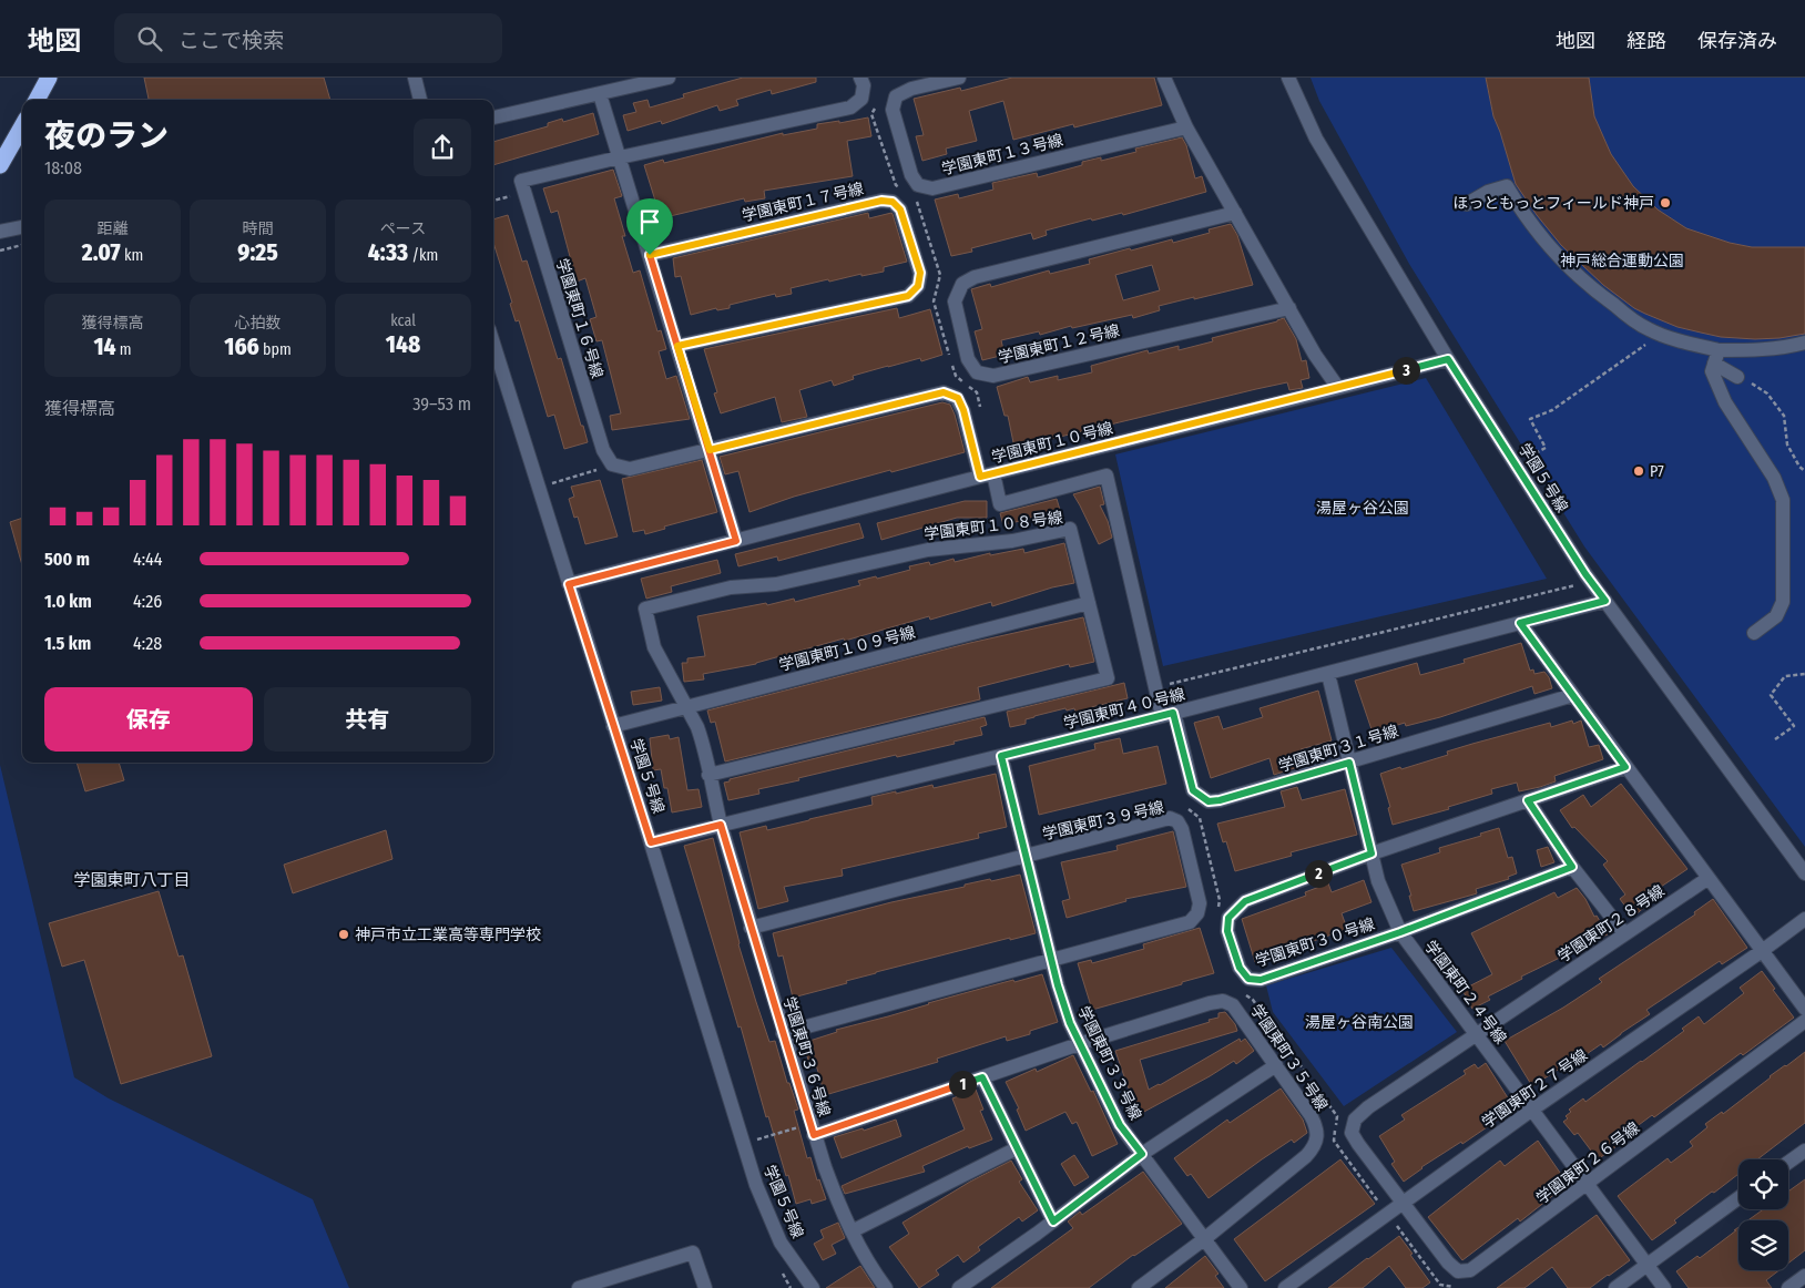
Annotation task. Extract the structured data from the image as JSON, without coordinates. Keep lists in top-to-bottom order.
{
  "streets": {
    "street": [
      "学園東町１３号線",
      "学園東町１７号線",
      "学園東町１６号線",
      "学園東町１２号線",
      "学園東町１０号線",
      "学園５号線",
      "学園東町１０８号線",
      "学園東町１０９号線",
      "学園東町４０号線",
      "学園東町３１号線",
      "学園東町３９号線",
      "学園東町２８号線",
      "学園東町３０号線",
      "学園東町２４号線",
      "学園東町３６号線",
      "学園東町３５号線",
      "学園東町３３号線",
      "学園東町２７号線",
      "学園東町２６号線"
    ]
  },
  "crossings": [
    ["学園東町１０号線", "学園５号線"],
    ["学園５号線", "学園東町１０９号線"],
    ["学園５号線", "学園東町４０号線"],
    ["学園東町１０８号線", "学園東町１０９号線"],
    ["学園東町１０８号線", "学園東町４０号線"],
    ["学園東町１０８号線", "学園東町３６号線"],
    ["学園東町４０号線", "学園東町３１号線"],
    ["学園東町４０号線", "学園東町２４号線"],
    ["学園東町４０号線", "学園東町３６号線"],
    ["学園東町４０号線", "学園東町３３号線"],
    ["学園東町３１号線", "学園東町２４号線"],
    ["学園東町３９号線", "学園東町３６号線"],
    ["学園東町３９号線", "学園東町３３号線"],
    ["学園東町２８号線", "学園東町２４号線"],
    ["学園東町２８号線", "学園東町２７号線"],
    ["学園東町２８号線", "学園東町２６号線"],
    ["学園東町３０号線", "学園東町２４号線"],
    ["学園東町２４号線", "学園東町２７号線"],
    ["学園東町２４号線", "学園東町２６号線"],
    ["学園東町３６号線", "学園東町３５号線"],
    ["学園東町３５号線", "学園東町３３号線"],
    ["学園東町２７号線", "学園東町２６号線"]
  ],
  "districts": ["学園東町八丁目"],
  "parks": ["神戸総合運動公園", "湯屋ヶ谷公園", "湯屋ヶ谷南公園"],
  "places": ["ほっともっとフィールド神戸", "P7", "神戸市立工業高等専門学校"],
  "page": {
    "header": "地図",
    "search": "ここで検索",
    "nav": ["地図", "経路", "保存済み"],
    "heading": ["夜のラン", "18:08"],
    "stats": [
      ["距離", "2.07 km"],
      ["時間", "9:25"],
      ["ペース", "4:33 /km"],
      ["獲得標高", "14 m"],
      ["心拍数", "166 bpm"],
      ["kcal", "148"]
    ],
    "pins": ["3", "2", "1"],
    "chart": ["獲得標高", "39–53 m"],
    "list": [
      {
        "name": "500 m",
        "note": "4:44"
      },
      {
        "name": "1.0 km",
        "note": "4:26"
      },
      {
        "name": "1.5 km",
        "note": "4:28"
      }
    ],
    "buttons": ["保存", "共有"]
  }
}
